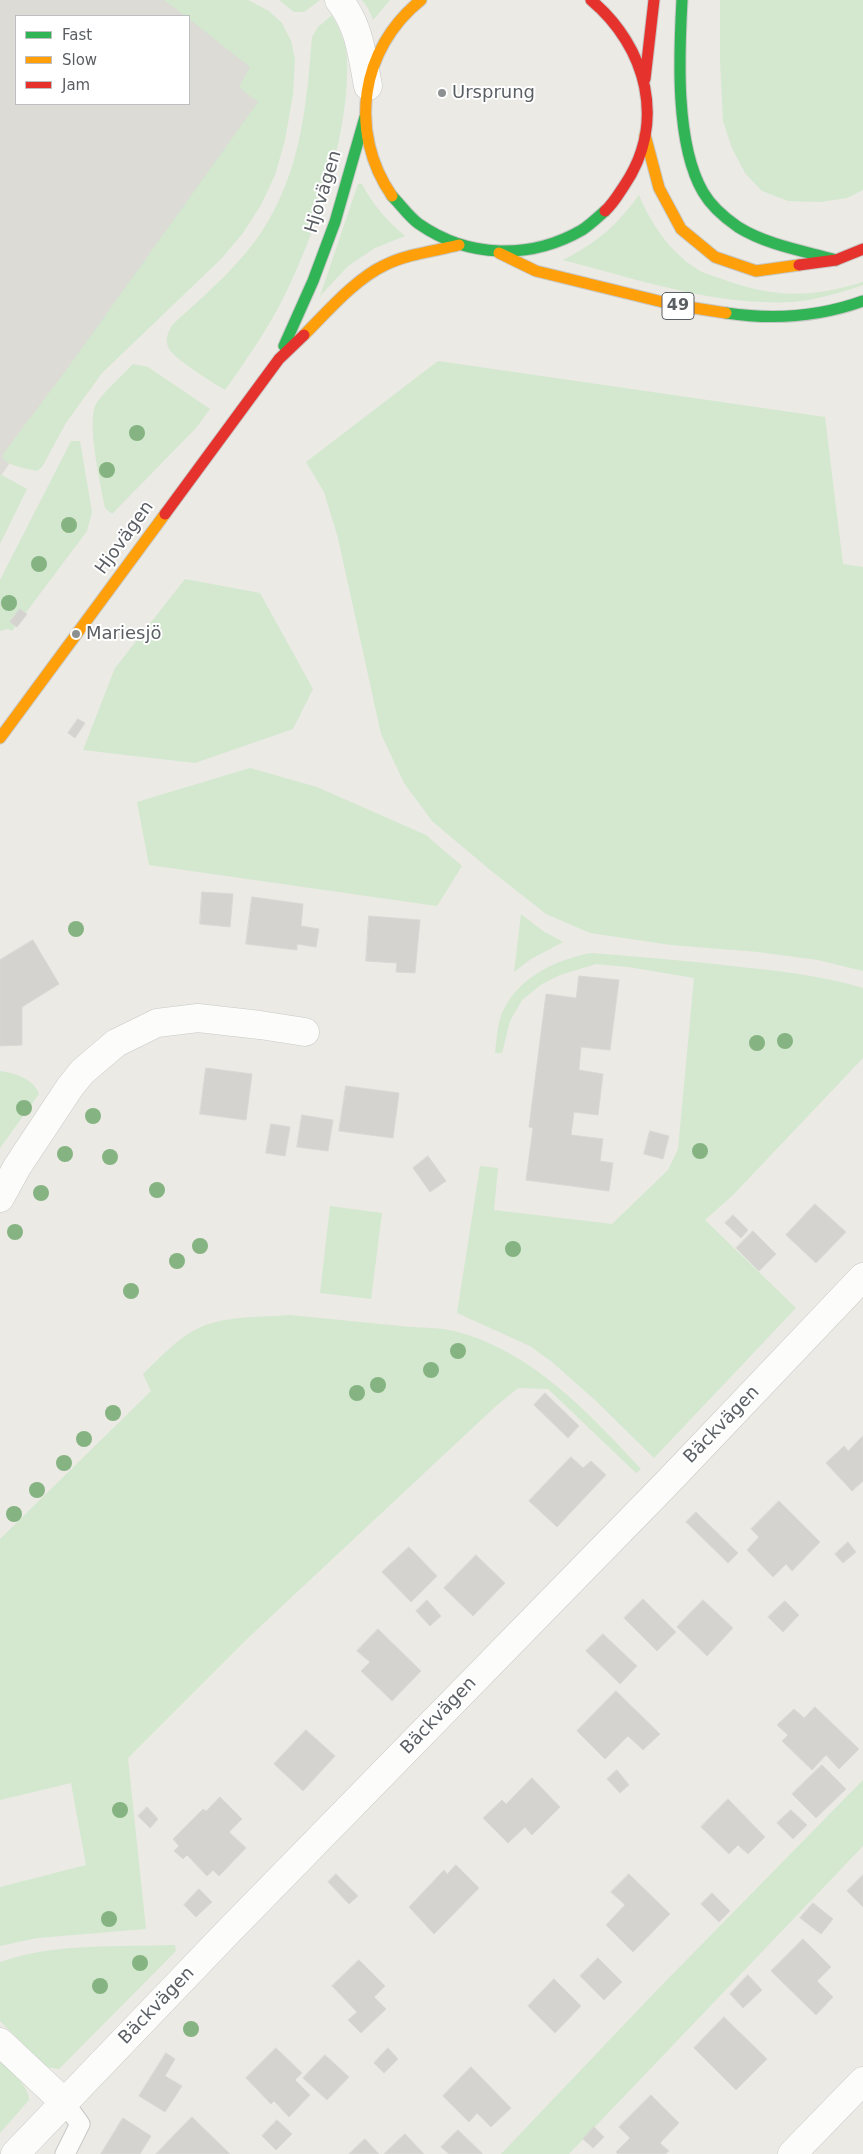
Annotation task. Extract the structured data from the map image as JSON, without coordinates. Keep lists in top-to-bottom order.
{
  "streets": {
    "main road": ["Hjovägen", "49"],
    "street": ["Bäckvägen"]
  },
  "crossings": [
    ["Hjovägen", "49"]
  ],
  "places": ["Ursprung", "Mariesjö"],
  "legend": ["Fast", "Slow", "Jam"]
}
